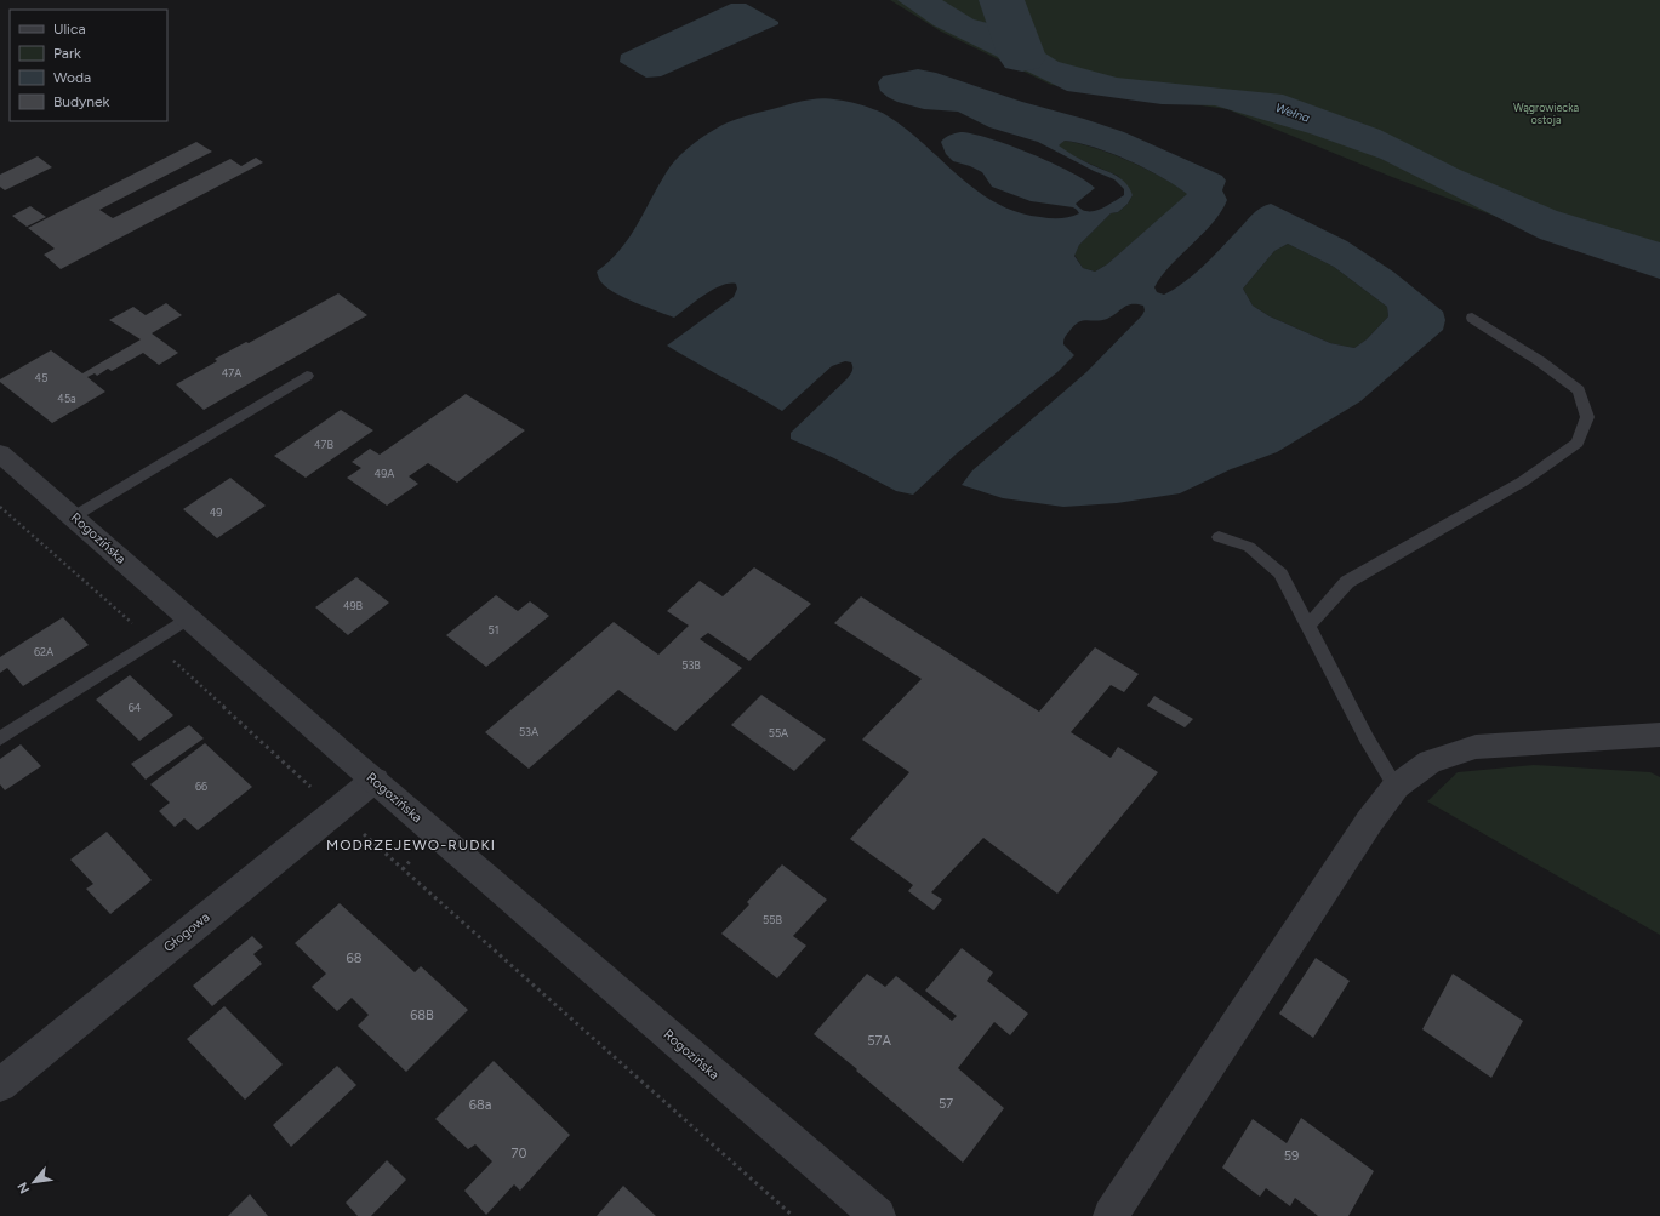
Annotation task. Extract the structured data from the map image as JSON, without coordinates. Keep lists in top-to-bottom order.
{
  "streets": {
    "street": ["Rogozińska", "Głogowa"]
  },
  "crossings": [
    ["Rogozińska", "Głogowa"]
  ],
  "districts": ["MODRZEJEWO-RUDKI"],
  "water": ["Wełna"],
  "parks": ["Wągrowiecka ostoja"],
  "house_numbers": [
    "47A",
    "45",
    "45a",
    "47B",
    "49A",
    "49",
    "49B",
    "51",
    "62A",
    "53B",
    "64",
    "53A",
    "55A",
    "66",
    "55B",
    "68",
    "68B",
    "57A",
    "57",
    "68a",
    "70",
    "59"
  ],
  "legend": [
    "Ulica",
    "Park",
    "Woda",
    "Budynek"
  ],
  "north": "bottom left"
}
